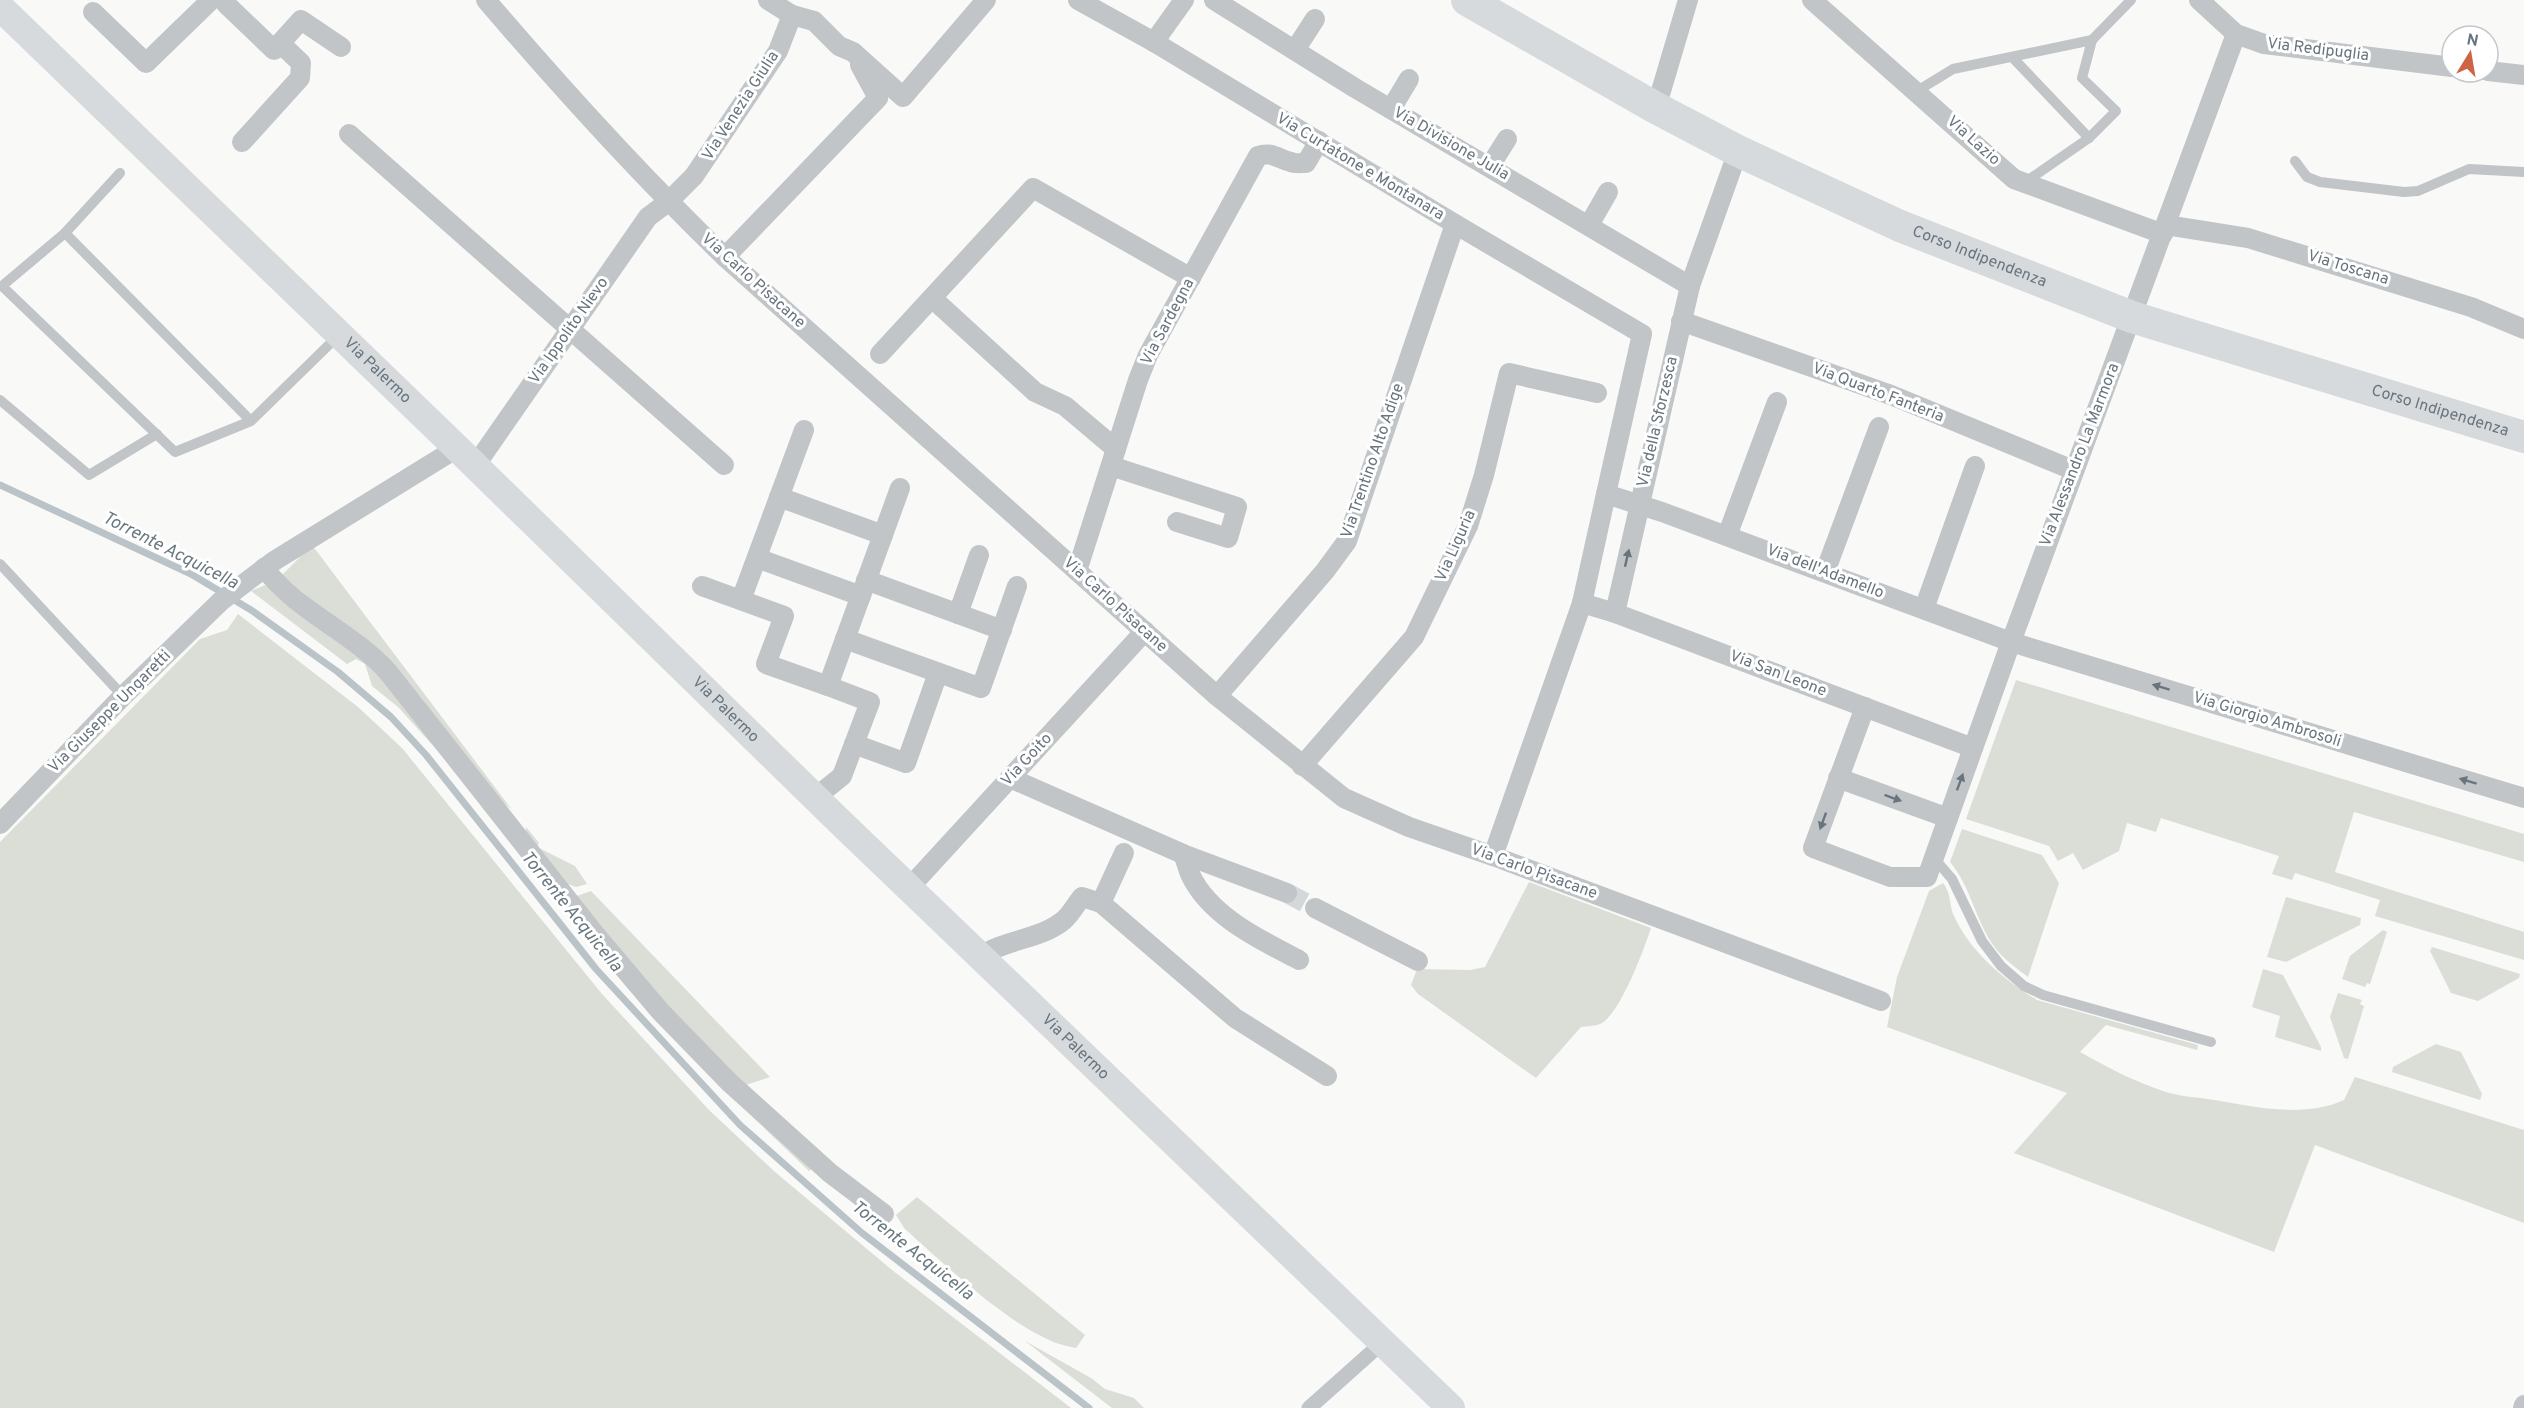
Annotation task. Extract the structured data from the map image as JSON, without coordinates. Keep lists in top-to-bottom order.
{
  "streets": {
    "main road": ["Corso Indipendenza", "Via Palermo"],
    "street": [
      "Via Redipuglia",
      "Via Venezia Giulia",
      "Via Lazio",
      "Via Divisione Julia",
      "Via Curtatone e Montanara",
      "Via Toscana",
      "Via Carlo Pisacane",
      "Via Sardegna",
      "Via Ippolito Nievo",
      "Via Quarto Fanteria",
      "Via della Sforzesca",
      "Via Alessandro La Marmora",
      "Via Trentino Alto Adige",
      "Via Liguria",
      "Via dell'Adamello",
      "Via San Leone",
      "Via Giuseppe Ungaretti",
      "Via Giorgio Ambrosoli",
      "Via Goito"
    ]
  },
  "crossings": [
    ["Via Redipuglia", "Via Alessandro La Marmora"],
    ["Via Venezia Giulia", "Via Carlo Pisacane"],
    ["Via Venezia Giulia", "Via Ippolito Nievo"],
    ["Via Lazio", "Via Toscana"],
    ["Via Lazio", "Via Alessandro La Marmora"],
    ["Via Divisione Julia", "Via della Sforzesca"],
    ["Via Curtatone e Montanara", "Via Sardegna"],
    ["Via Curtatone e Montanara", "Via della Sforzesca"],
    ["Via Curtatone e Montanara", "Via Trentino Alto Adige"],
    ["Corso Indipendenza", "Via della Sforzesca"],
    ["Corso Indipendenza", "Via Alessandro La Marmora"],
    ["Via Toscana", "Via Alessandro La Marmora"],
    ["Via Carlo Pisacane", "Via Sardegna"],
    ["Via Carlo Pisacane", "Via Ippolito Nievo"],
    ["Via Carlo Pisacane", "Via Trentino Alto Adige"],
    ["Via Carlo Pisacane", "Via Liguria"],
    ["Via Carlo Pisacane", "Via Goito"],
    ["Via Ippolito Nievo", "Via Palermo"],
    ["Via Palermo", "Via Goito"],
    ["Via Quarto Fanteria", "Via della Sforzesca"],
    ["Via Quarto Fanteria", "Via Alessandro La Marmora"],
    ["Via della Sforzesca", "Via dell'Adamello"],
    ["Via Alessandro La Marmora", "Via dell'Adamello"],
    ["Via Alessandro La Marmora", "Via San Leone"],
    ["Via Alessandro La Marmora", "Via Giorgio Ambrosoli"],
    ["Via dell'Adamello", "Via Giorgio Ambrosoli"]
  ],
  "one_way": ["Via Giorgio Ambrosoli"],
  "water": ["Torrente Acquicella"],
  "north": "top"
}
